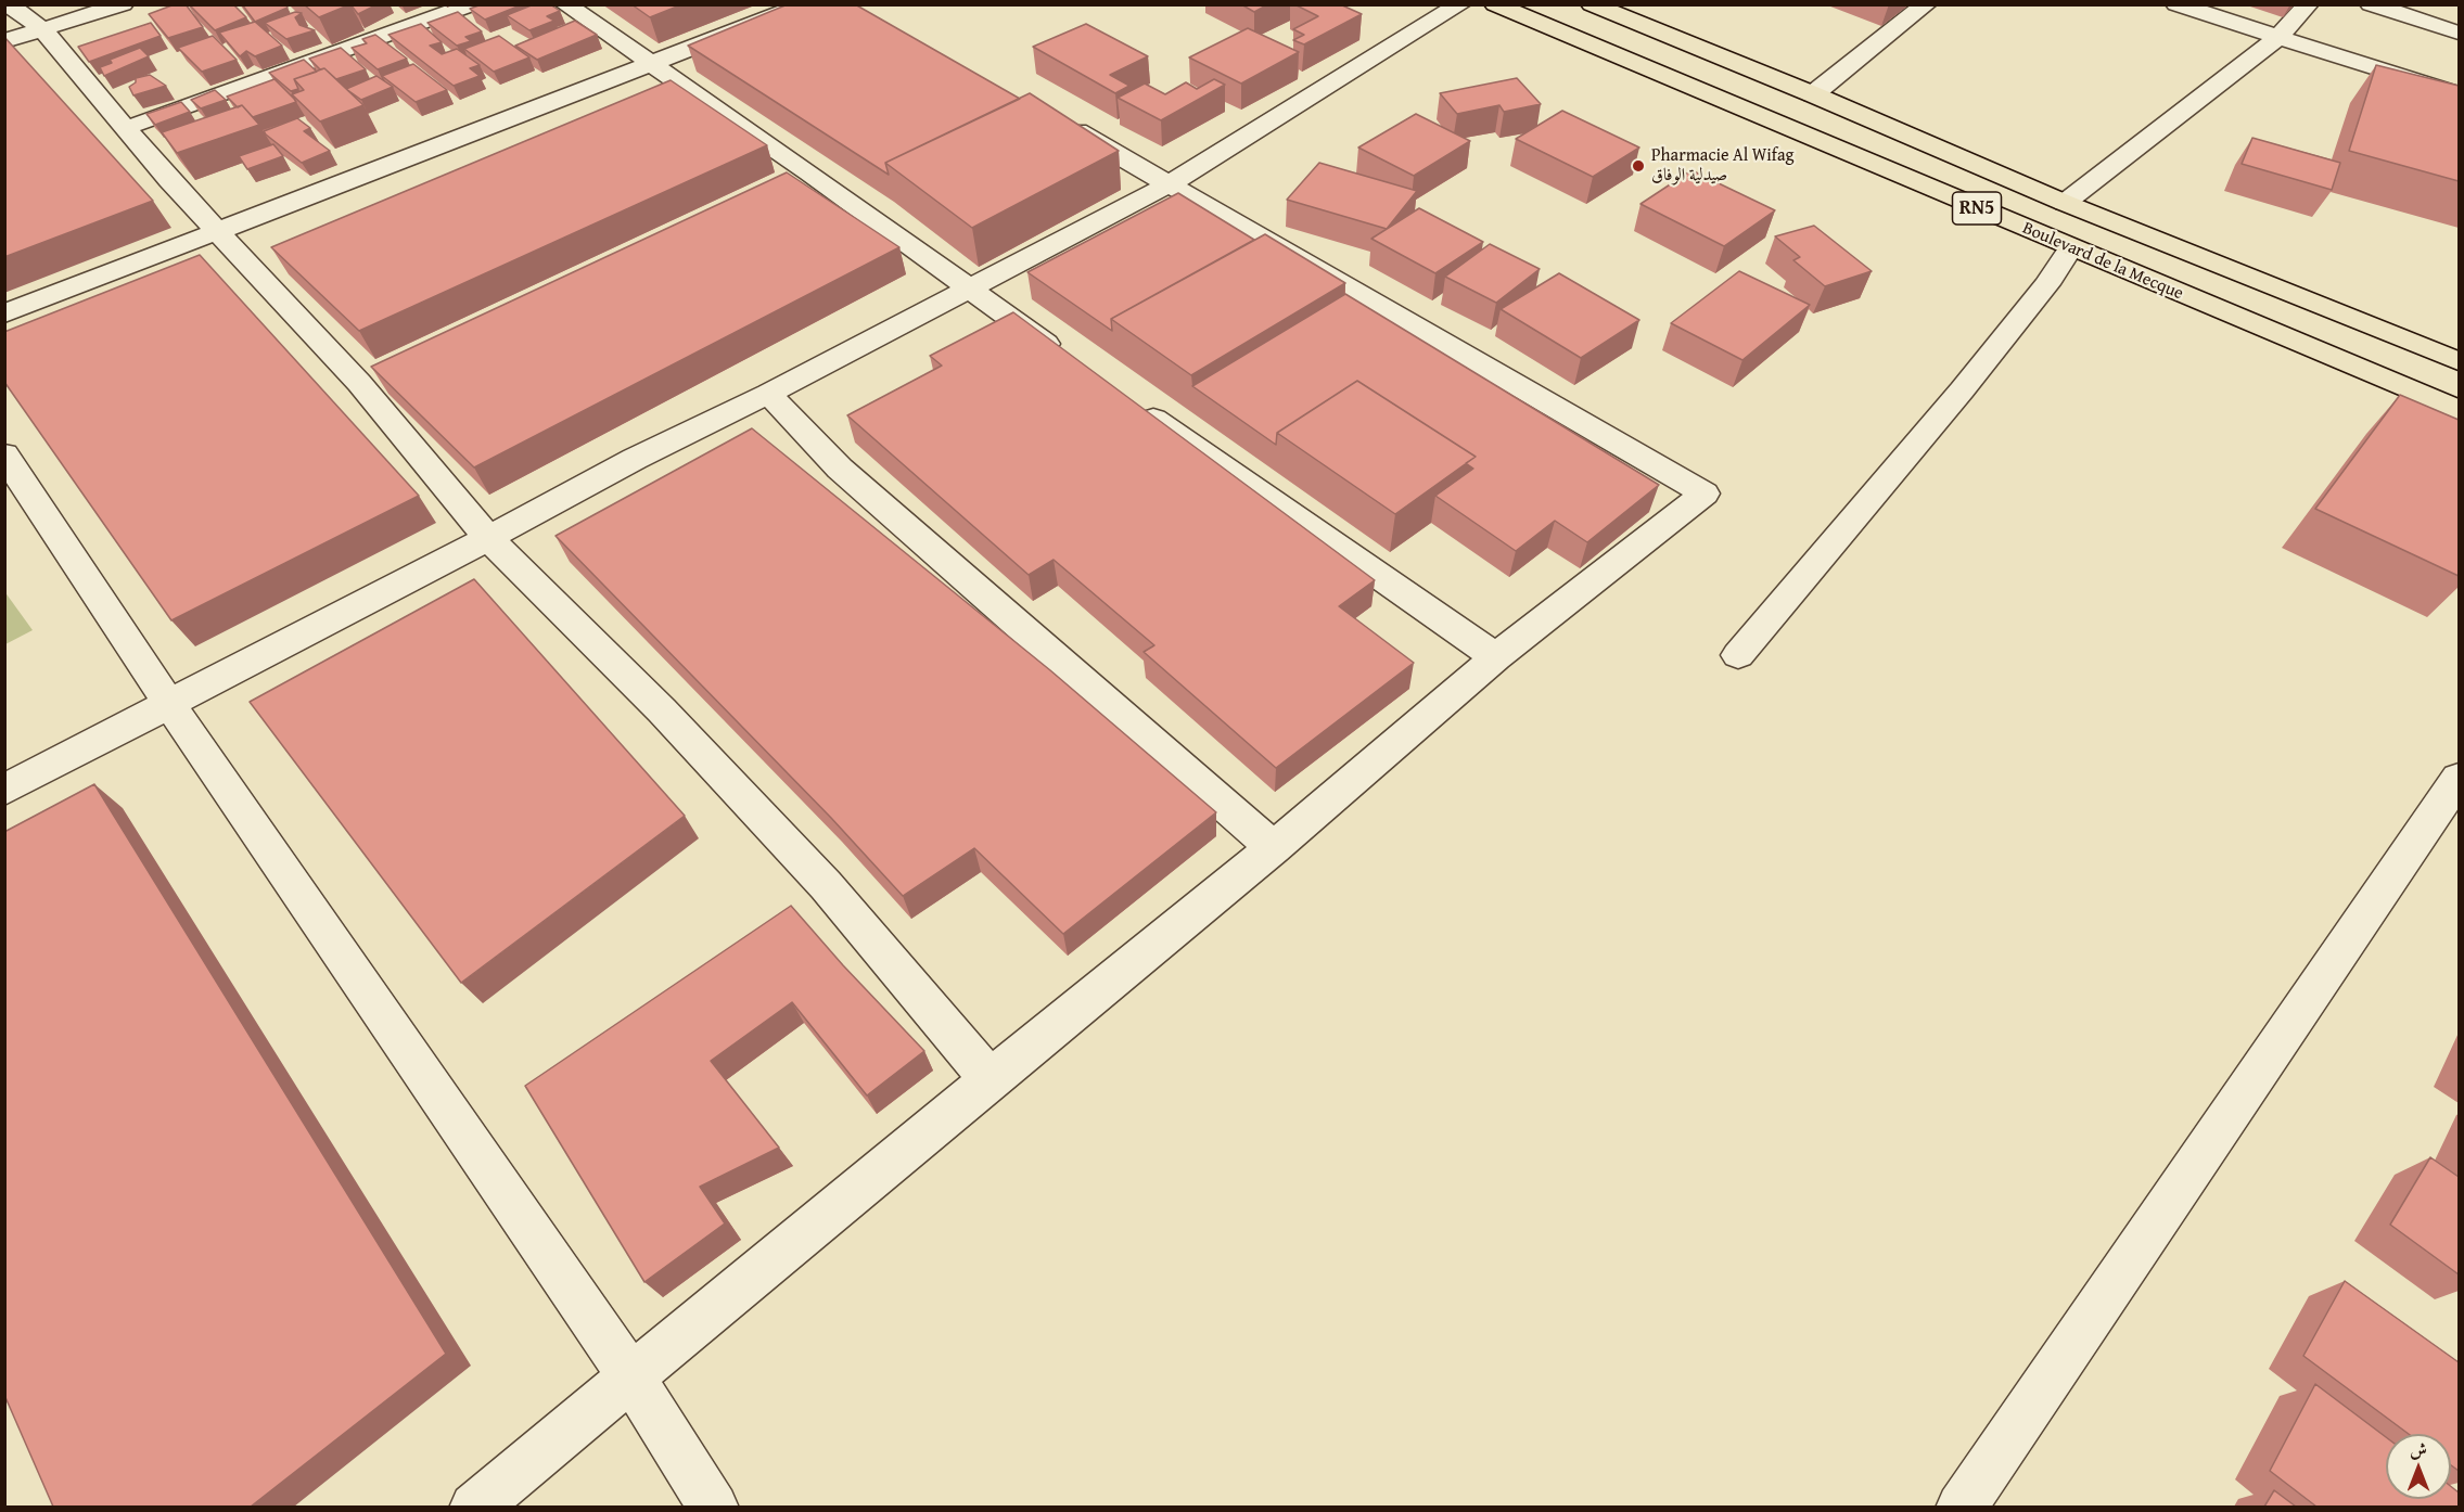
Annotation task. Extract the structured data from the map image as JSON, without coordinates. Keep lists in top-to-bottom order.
{
  "streets": {
    "main road": ["RN5", "Boulevard de la Mecque"]
  },
  "places": ["Pharmacie Al Wifag صيدلية الوفاق"],
  "north": "top"
}
